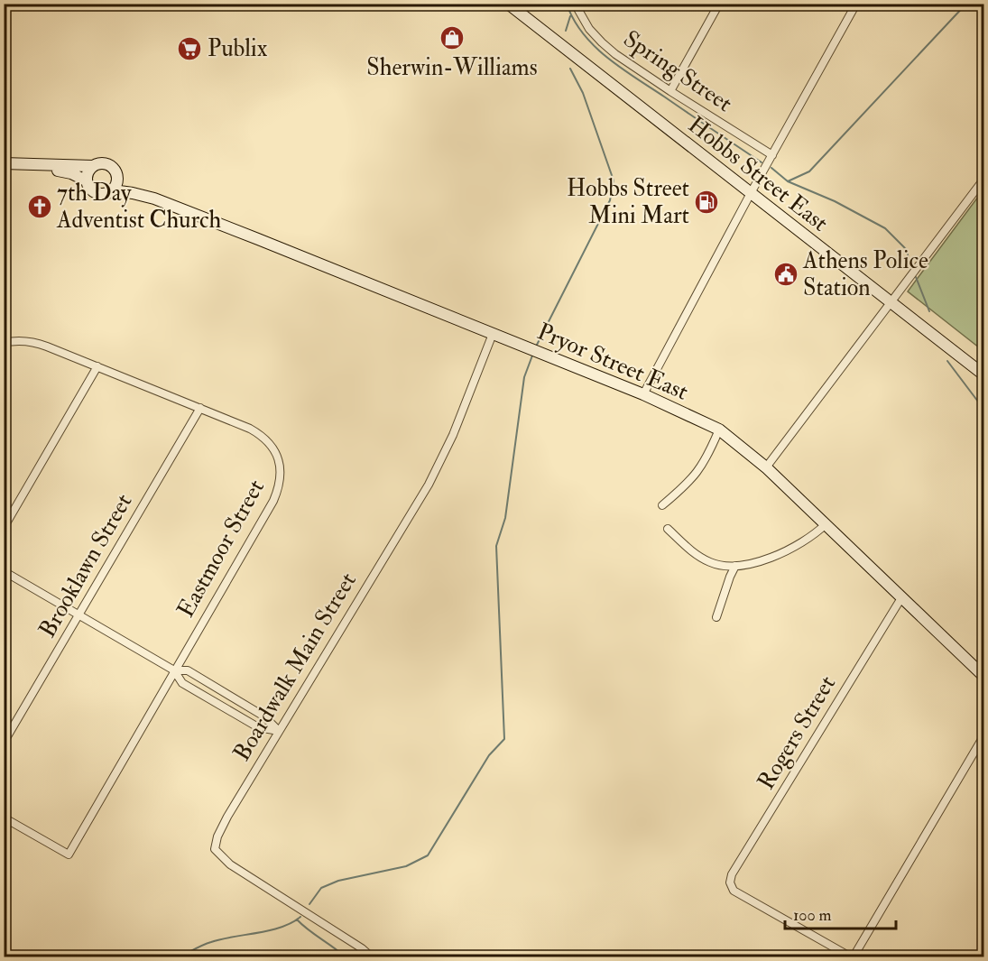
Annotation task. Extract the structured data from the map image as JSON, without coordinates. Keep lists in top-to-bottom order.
{
  "streets": {
    "street": [
      "Spring Street",
      "Hobbs Street East",
      "Pryor Street East",
      "Eastmoor Street",
      "Brooklawn Street",
      "Boardwalk Main Street",
      "Rogers Street"
    ]
  },
  "crossings": [
    ["Pryor Street East", "Boardwalk Main Street"],
    ["Pryor Street East", "Rogers Street"],
    ["Eastmoor Street", "Brooklawn Street"]
  ],
  "places": {
    "shop": ["Sherwin-Williams"],
    "supermarket": ["Publix"],
    "fuel station": ["Hobbs Street Mini Mart"],
    "church": ["7th Day Adventist Church"],
    "public building": ["Athens Police Station"]
  },
  "scale_bar": "100 m"
}
